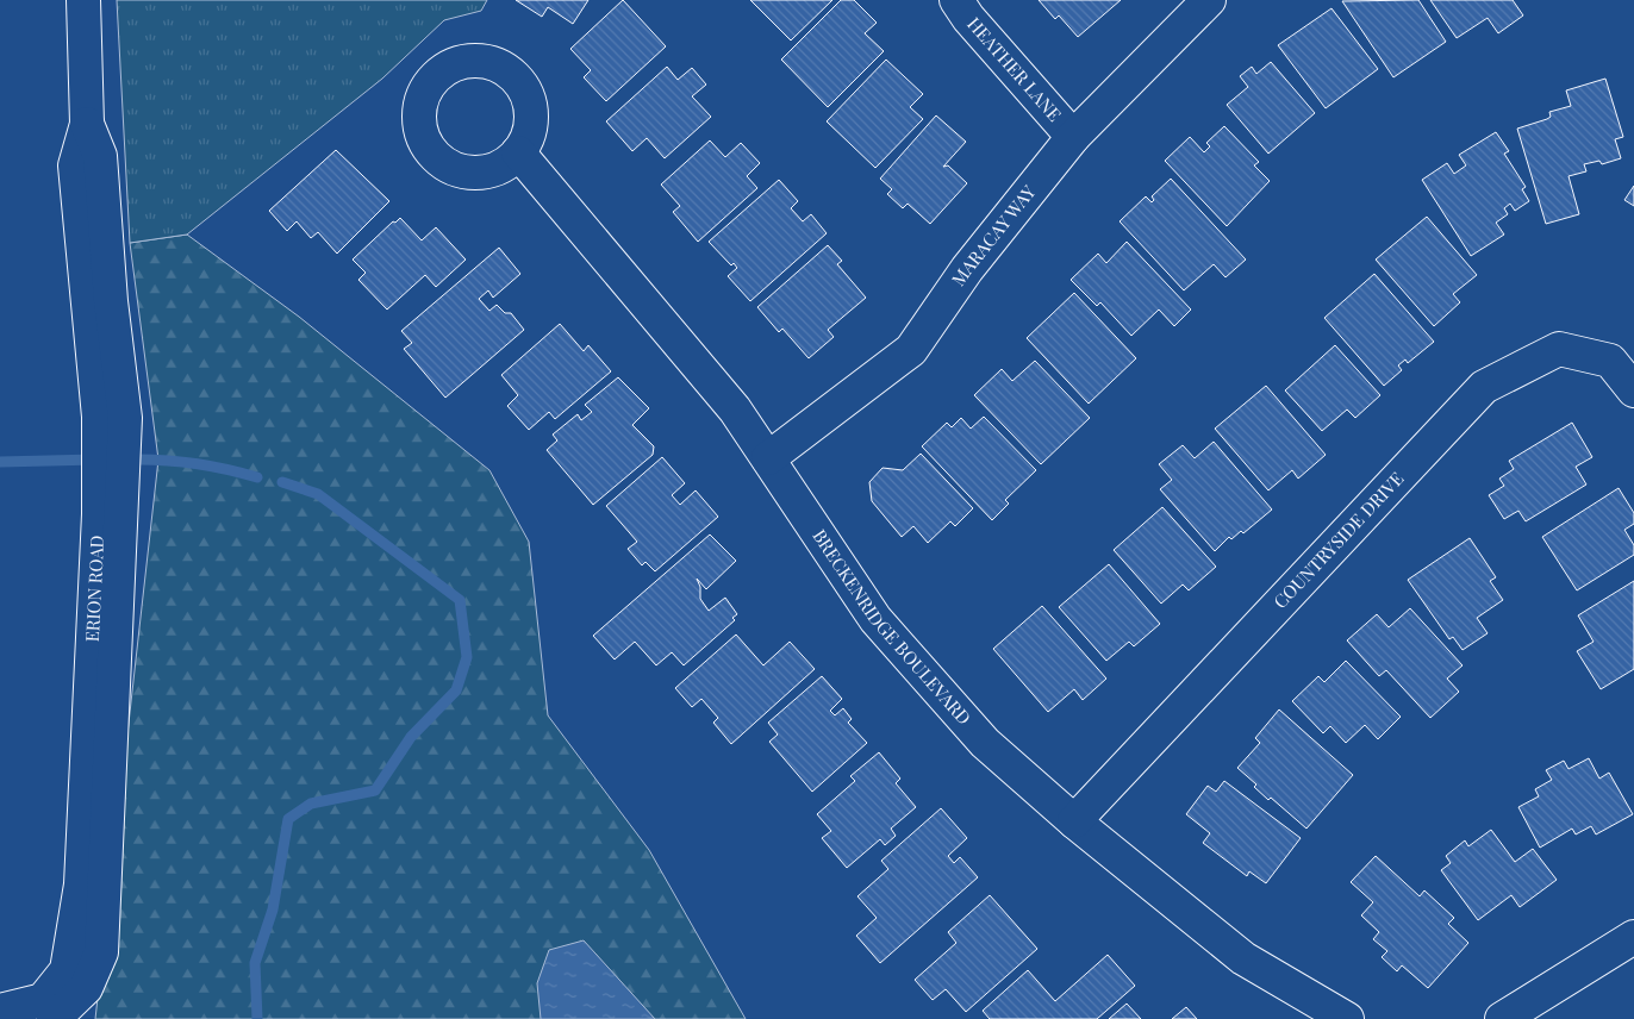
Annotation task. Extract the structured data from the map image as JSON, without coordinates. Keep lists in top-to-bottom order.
{
  "streets": {
    "street": [
      "HEATHER LANE",
      "MARACAY WAY",
      "COUNTRYSIDE DRIVE",
      "ERION ROAD",
      "BRECKENRIDGE BOULEVARD"
    ]
  },
  "crossings": [
    ["HEATHER LANE", "MARACAY WAY"],
    ["MARACAY WAY", "BRECKENRIDGE BOULEVARD"],
    ["COUNTRYSIDE DRIVE", "BRECKENRIDGE BOULEVARD"]
  ]
}
